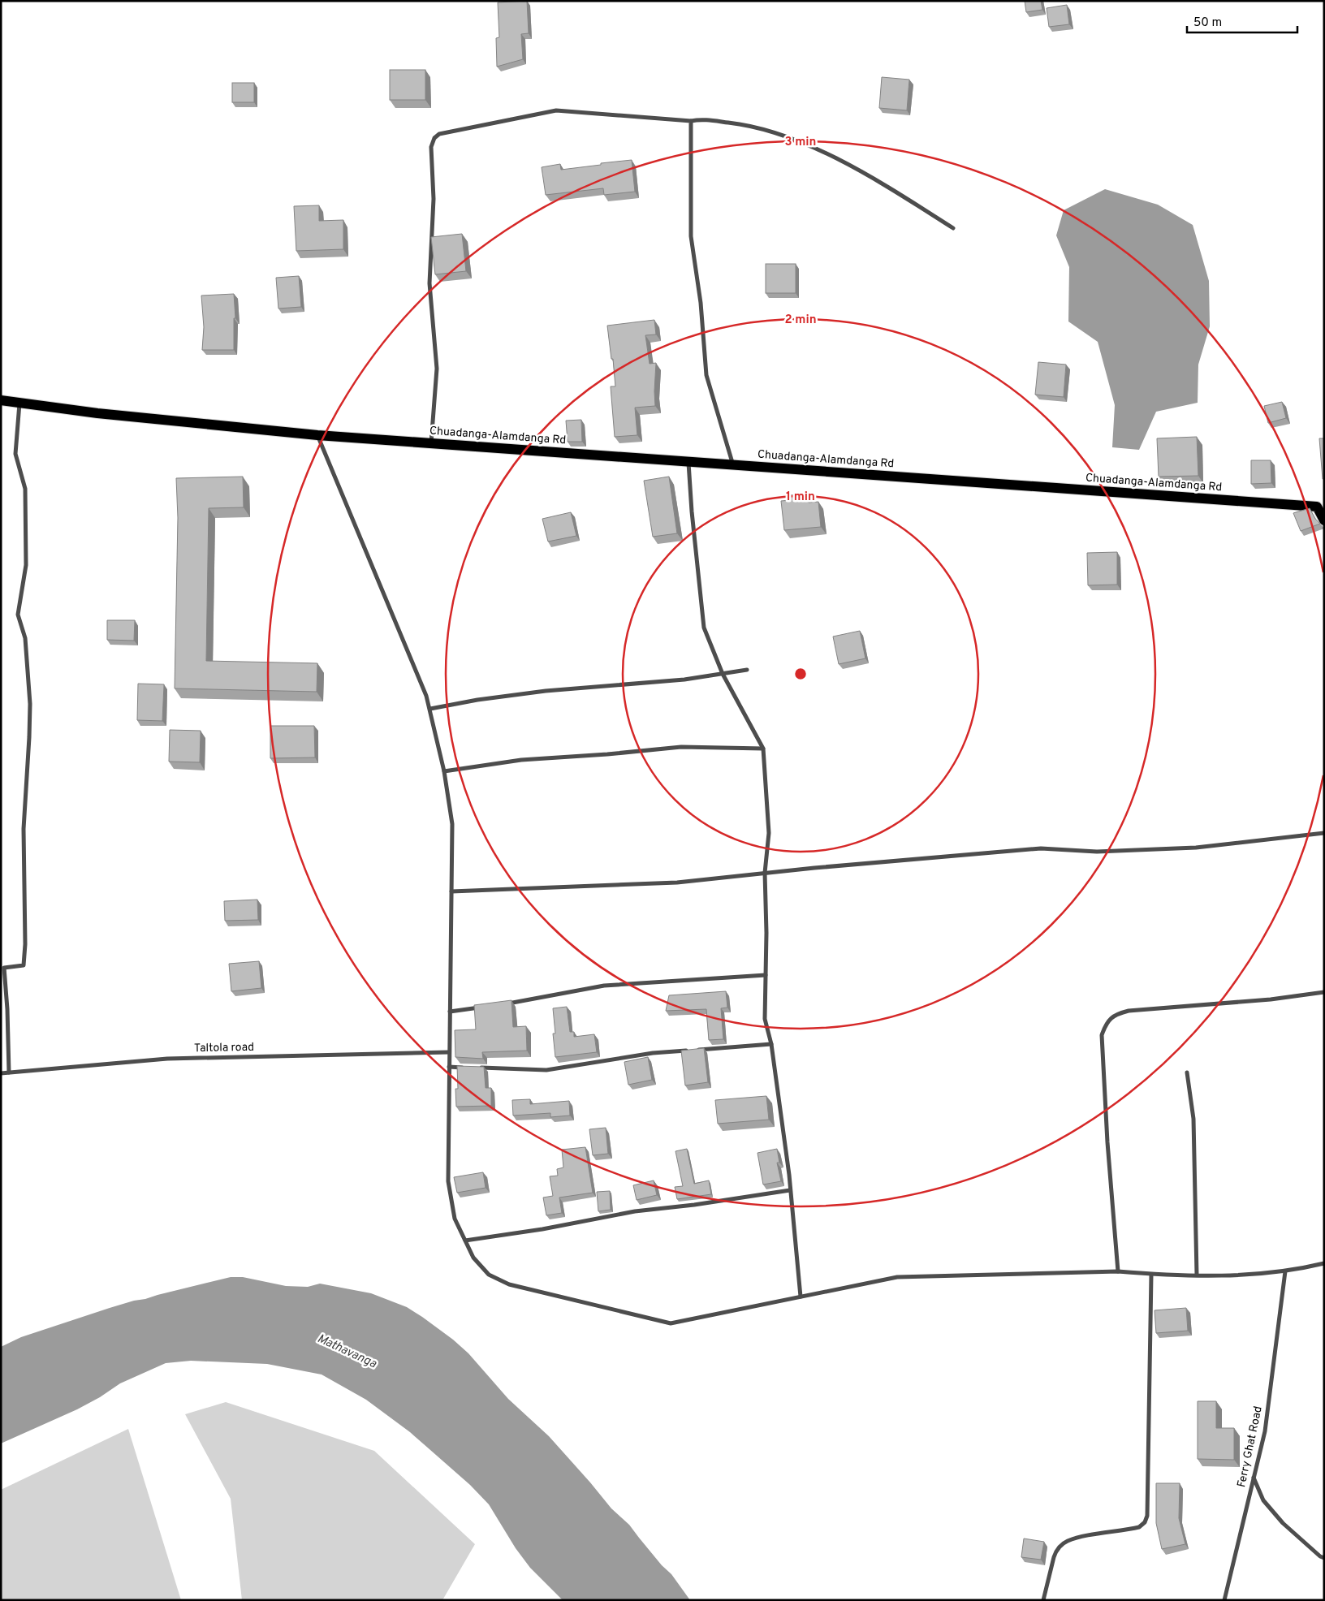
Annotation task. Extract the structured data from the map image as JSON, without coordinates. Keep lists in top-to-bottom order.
{
  "streets": {
    "main road": ["Chuadanga-Alamdanga Rd"],
    "street": ["Taltola road", "Ferry Ghat Road"]
  },
  "water": ["Mathavanga"],
  "scale_bar": "50 m",
  "rings": ["3 min", "2 min", "1 min"]
}
